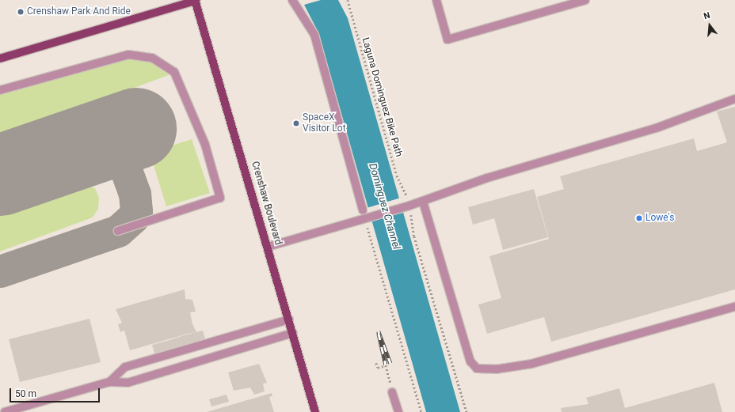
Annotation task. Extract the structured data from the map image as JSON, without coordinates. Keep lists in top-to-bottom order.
{
  "streets": {
    "main road": ["Crenshaw Boulevard"],
    "path": ["Laguna Dominguez Bike Path"]
  },
  "water": ["Dominguez Channel"],
  "places": ["Crenshaw Park And Ride", "SpaceX Visitor Lot", "Lowe's"],
  "scale_bar": "50 m",
  "north": "top"
}
